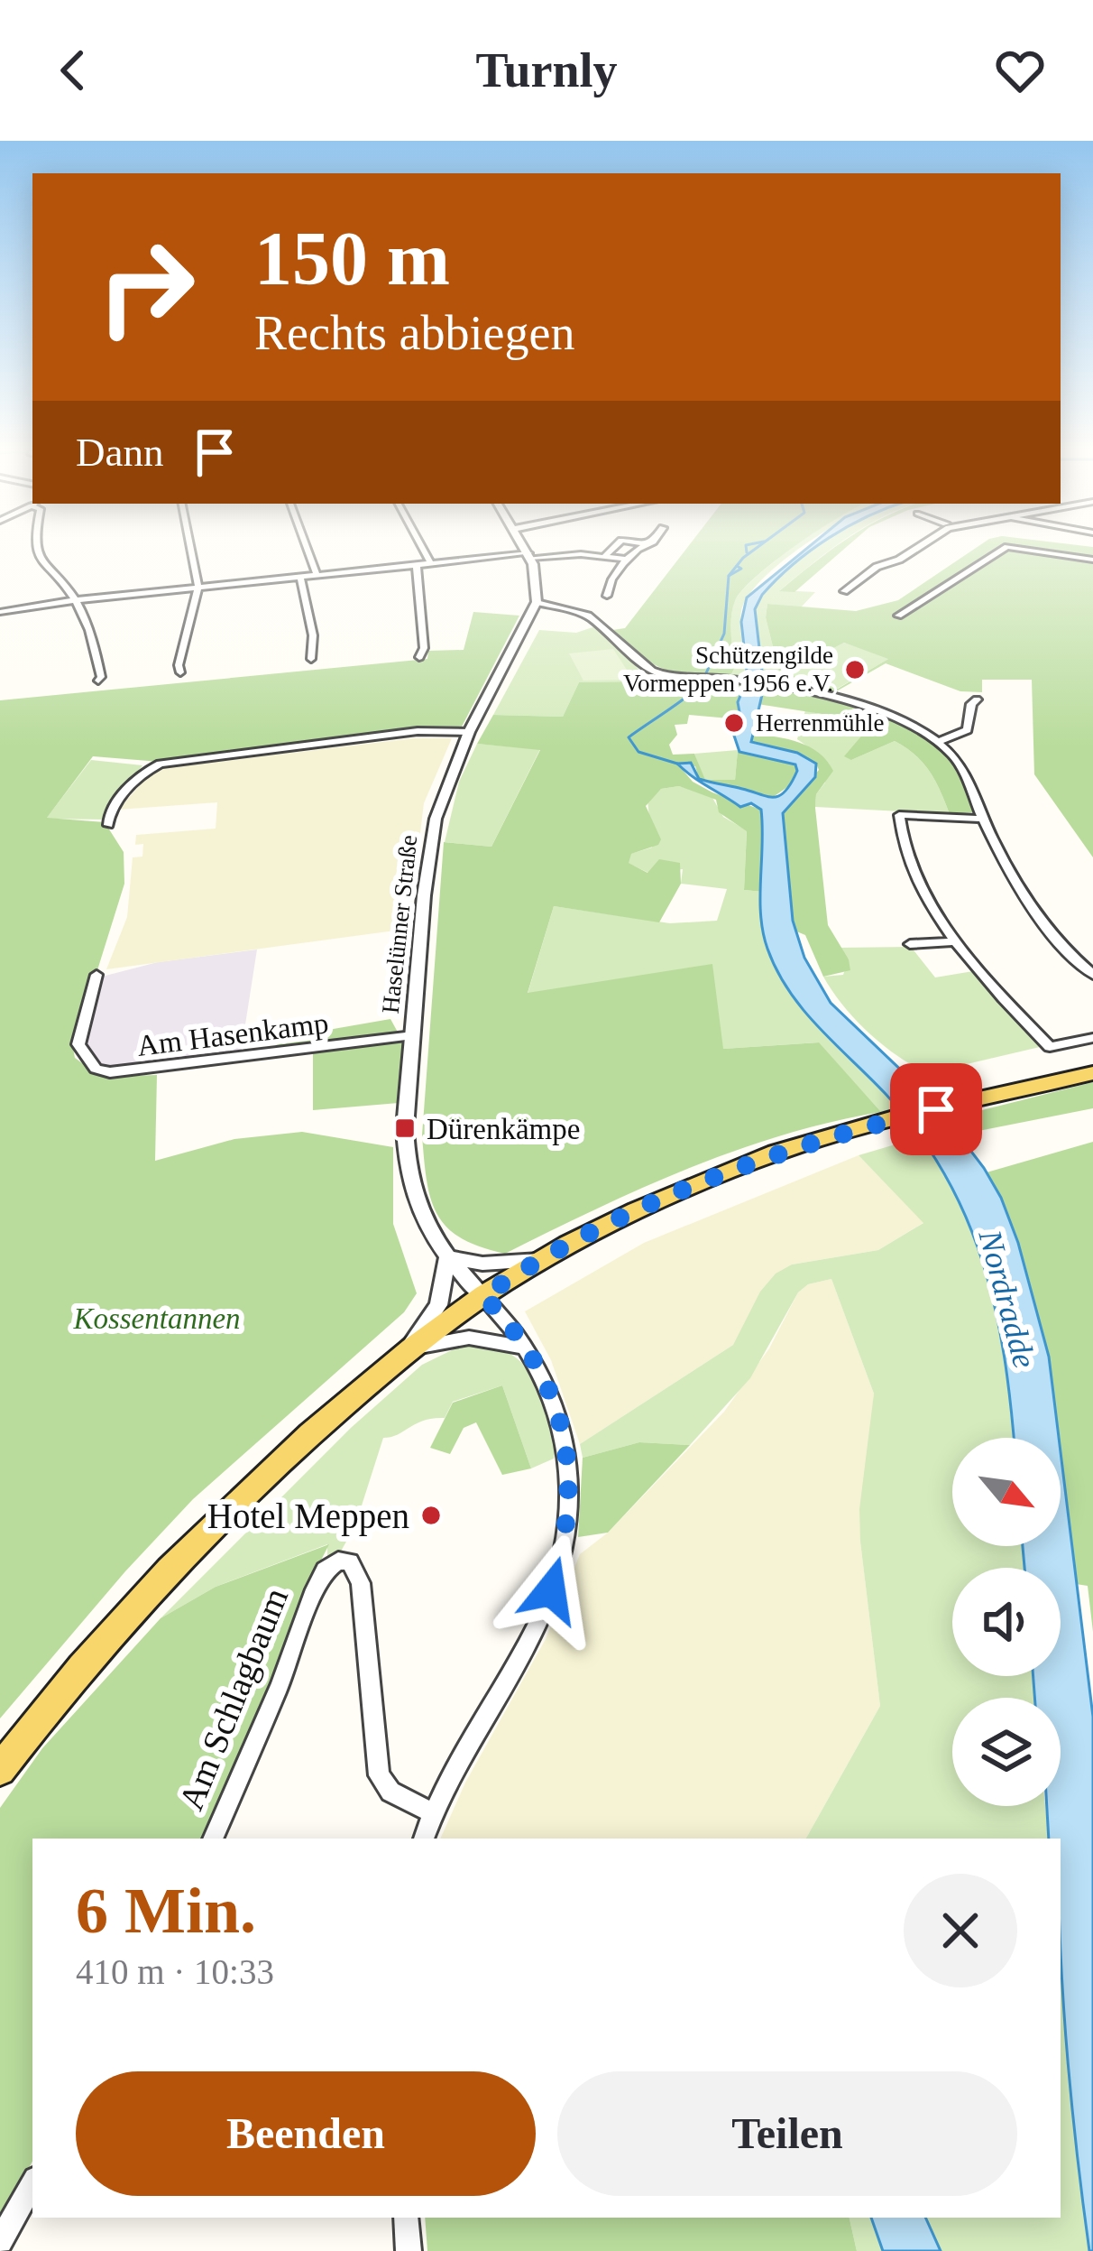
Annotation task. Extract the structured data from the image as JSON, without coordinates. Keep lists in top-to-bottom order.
{
  "streets": {
    "street": ["Haselünner Straße", "Am Hasenkamp", "Am Schlagbaum"]
  },
  "crossings": [
    ["Haselünner Straße", "Am Hasenkamp"]
  ],
  "water": ["Nordradde"],
  "parks": ["Kossentannen"],
  "places": {
    "other": ["Schützengilde Vormeppen 1956 e.V.", "Herrenmühle", "Hotel Meppen"],
    "transit": ["Dürenkämpe"]
  },
  "north": "bottom right",
  "page": {
    "header": "Turnly",
    "turn": ["150 m", "Rechts abbiegen"],
    "then": "Dann",
    "heading": ["6 Min.", "410 m · 10:33"],
    "buttons": ["Beenden", "Teilen"]
  }
}
